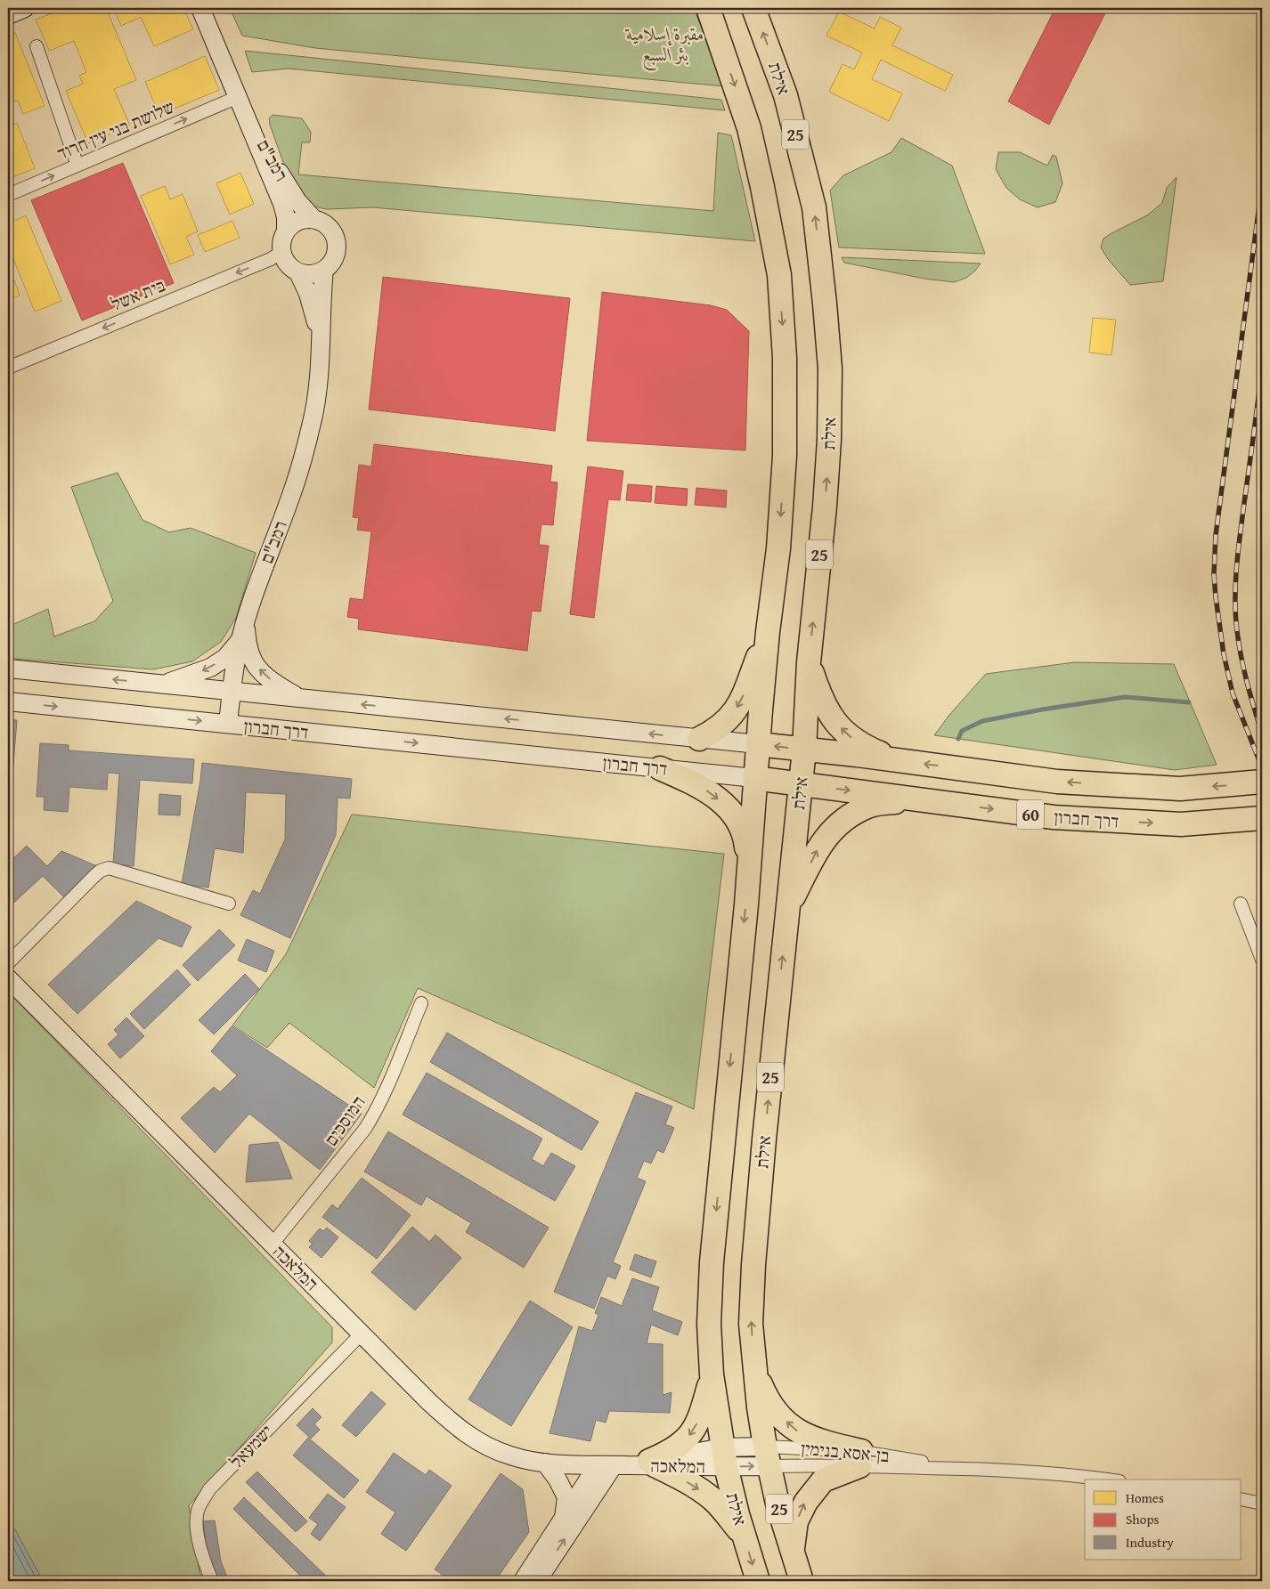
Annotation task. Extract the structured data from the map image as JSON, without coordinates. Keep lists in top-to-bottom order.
{
  "streets": {
    "highway": [
      "אילת",
      "25",
      "דרך חברון",
      "60"
    ],
    "street": [
      "שלושת בני עין חרוד",
      "רמב\"ם",
      "בית אשל",
      "המוסכים",
      "המלאכה",
      "ישמעאל",
      "בן-אסא בנימין"
    ]
  },
  "crossings": [
    ["אילת", "דרך חברון"],
    ["אילת", "המלאכה"],
    ["אילת", "בן-אסא בנימין"],
    ["שלושת בני עין חרוד", "רמב\"ם"],
    ["רמב\"ם", "בית אשל"],
    ["רמב\"ם", "דרך חברון"],
    ["המוסכים", "המלאכה"],
    ["המלאכה", "ישמעאל"],
    ["המלאכה", "בן-אסא בנימין"]
  ],
  "one_way": ["שלושת בני עין חרוד", "בית אשל"],
  "parks": ["مقبرة إسلامية بئر السبع"],
  "legend": ["Homes", "Shops", "Industry"]
}
